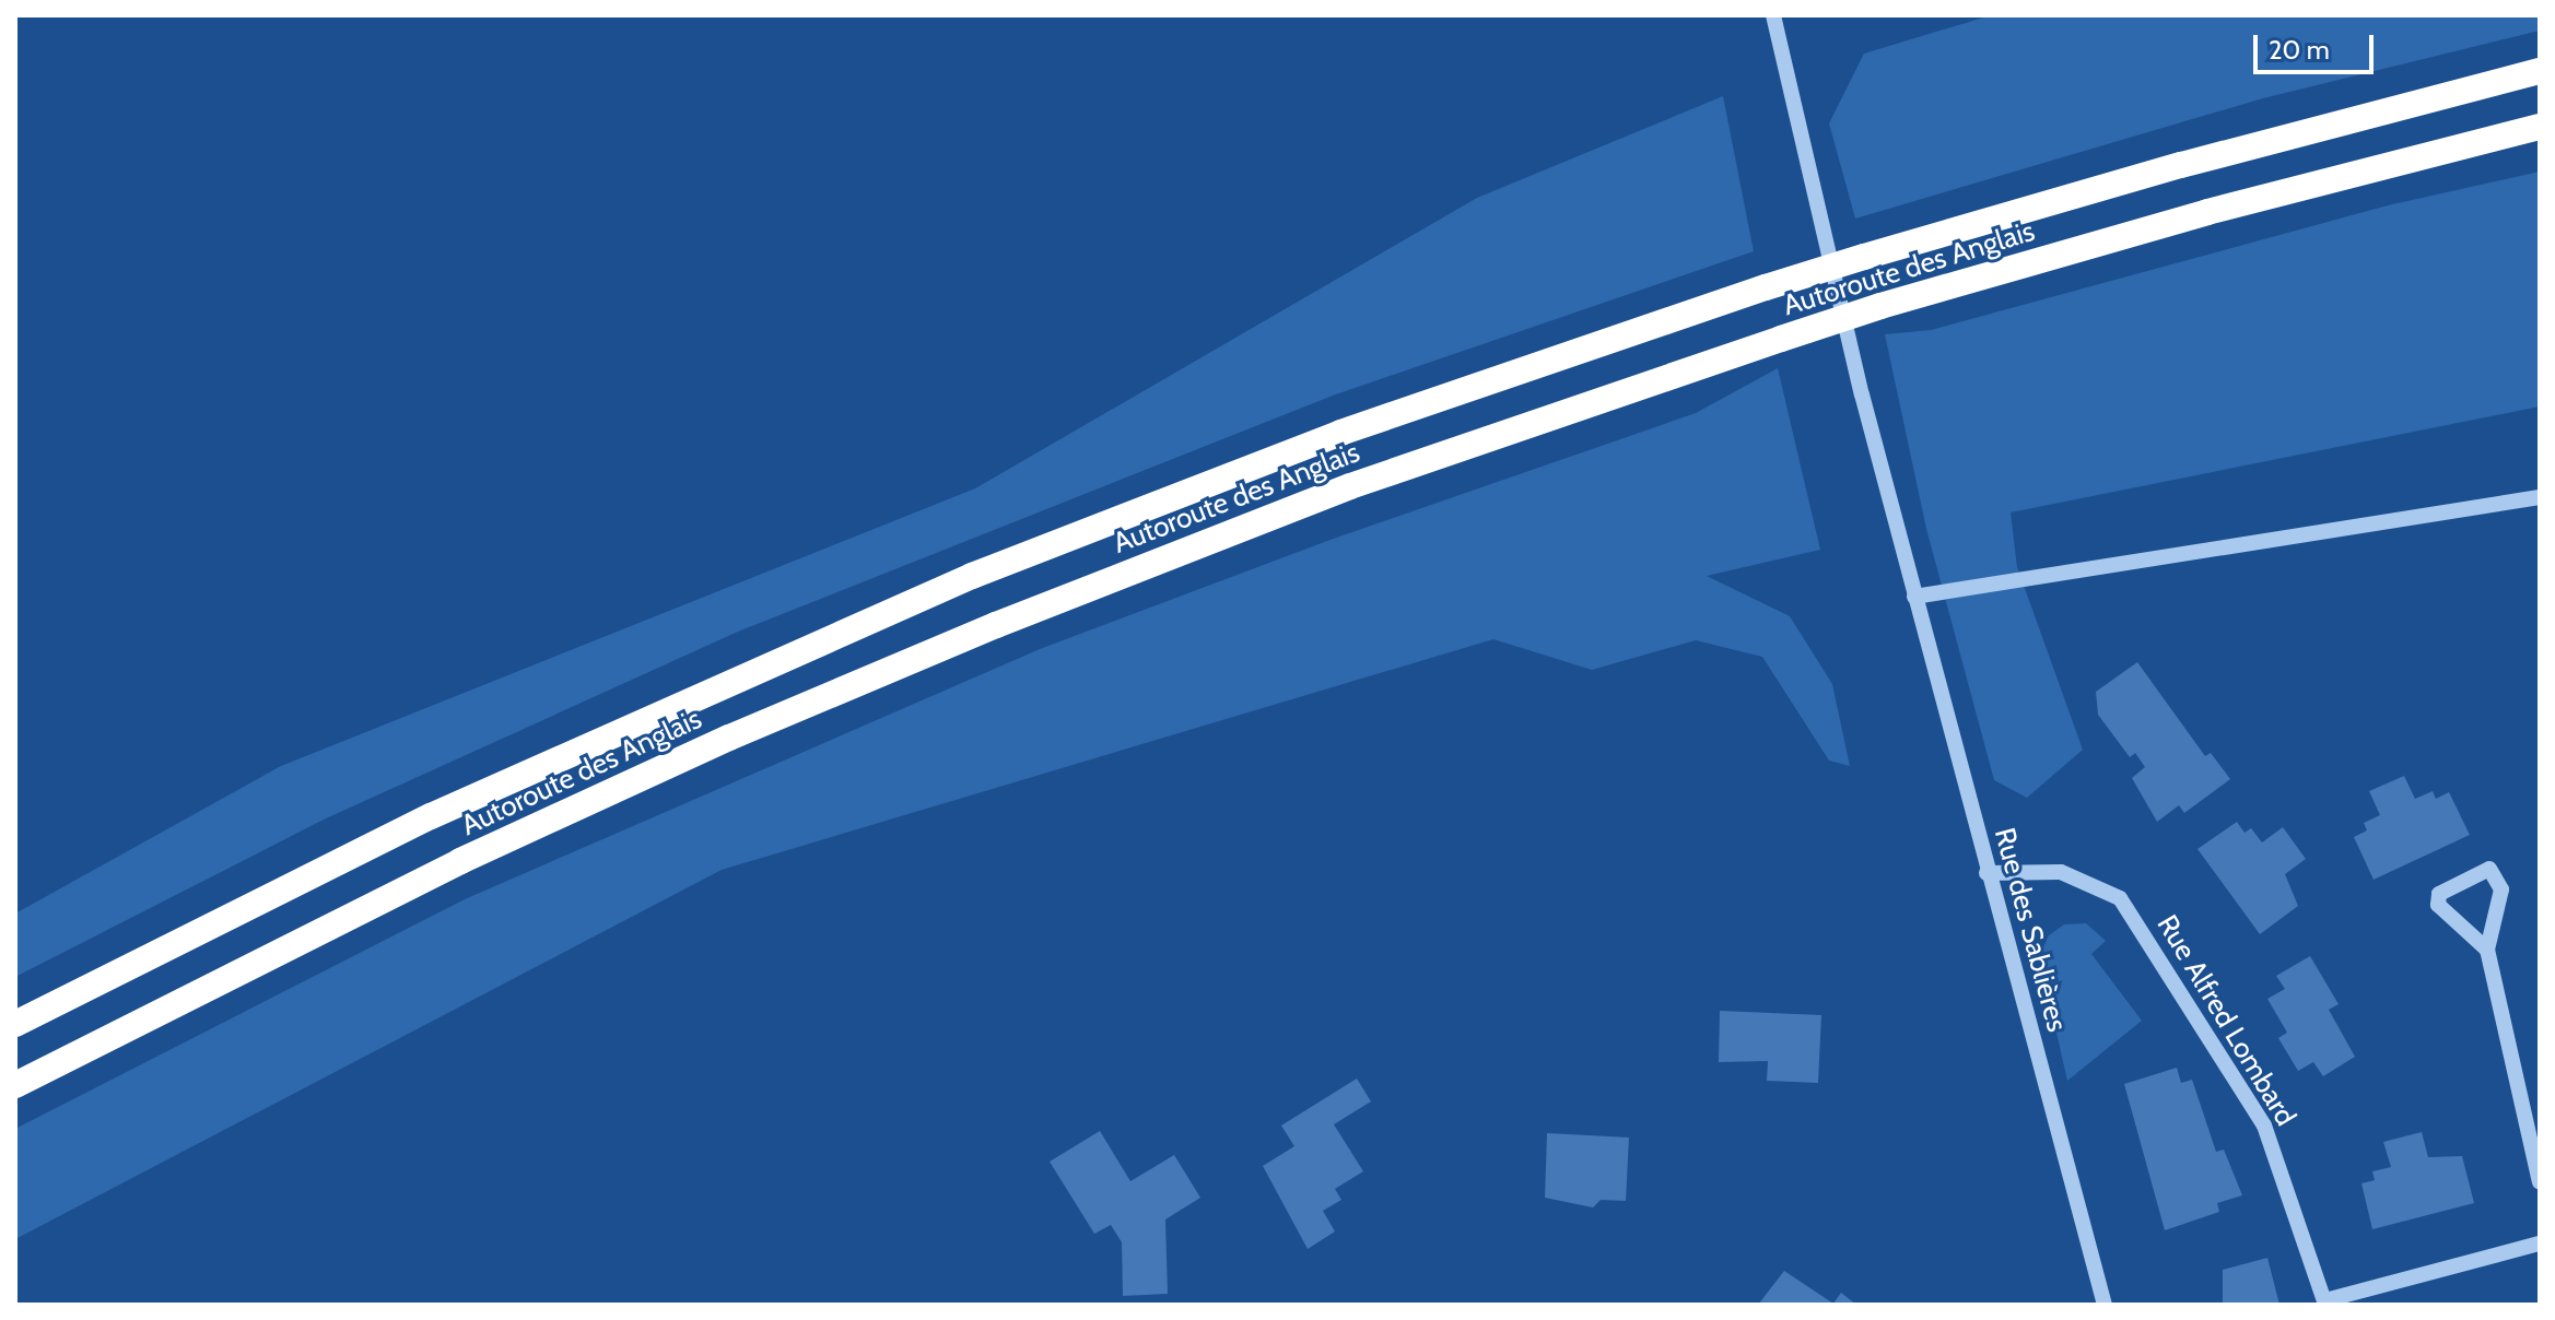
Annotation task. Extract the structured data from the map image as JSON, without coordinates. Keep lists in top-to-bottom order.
{
  "streets": {
    "highway": ["Autoroute des Anglais"],
    "street": ["Rue des Sablières", "Rue Alfred Lombard"]
  },
  "crossings": [
    ["Rue des Sablières", "Rue Alfred Lombard"]
  ],
  "scale_bar": "20 m"
}
